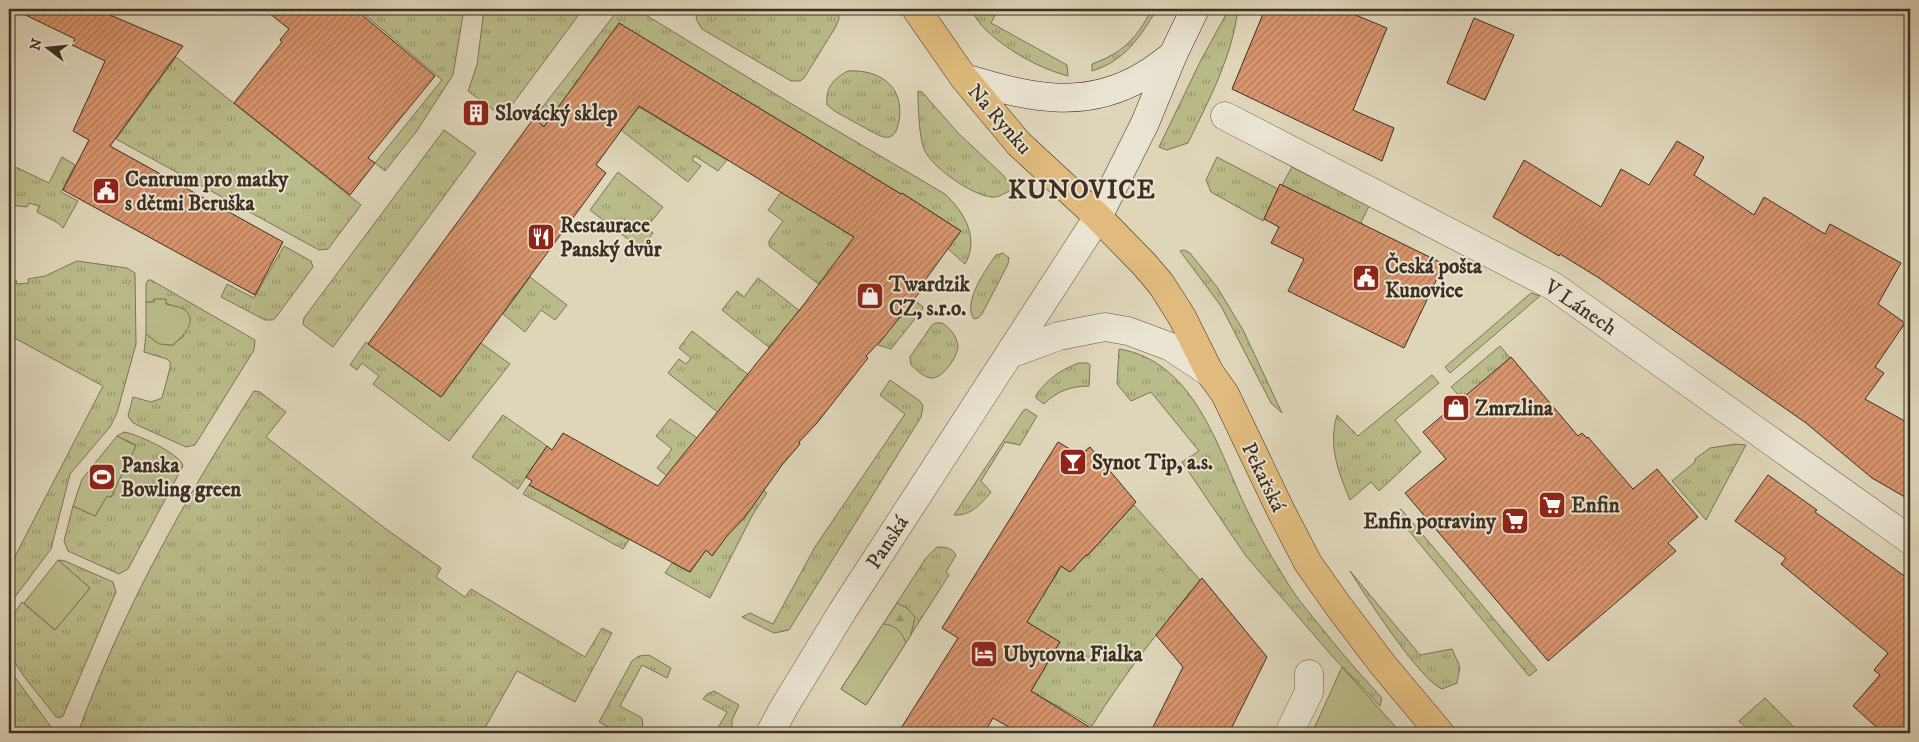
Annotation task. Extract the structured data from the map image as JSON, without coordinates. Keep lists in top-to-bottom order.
{
  "streets": {
    "main road": ["Na Rynku", "Pekařská"],
    "street": ["V Lánech", "Panská"]
  },
  "crossings": [
    ["Na Rynku", "Pekařská"],
    ["Na Rynku", "Panská"],
    ["Pekařská", "Panská"]
  ],
  "districts": ["KUNOVICE"],
  "places": {
    "building": ["Slovácký sklep"],
    "public building": ["Centrum pro matky s dětmi Beruška", "Česká pošta Kunovice"],
    "restaurant": ["Restaurace Panský dvůr"],
    "shop": ["Twardzik CZ, s.r.o.", "Zmrzlina"],
    "bar": ["Synot Tip, a.s."],
    "sports": ["Panska Bowling green"],
    "supermarket": ["Enfin", "Enfin potraviny"],
    "hotel": ["Ubytovna Fialka"]
  },
  "north": "left"
}
